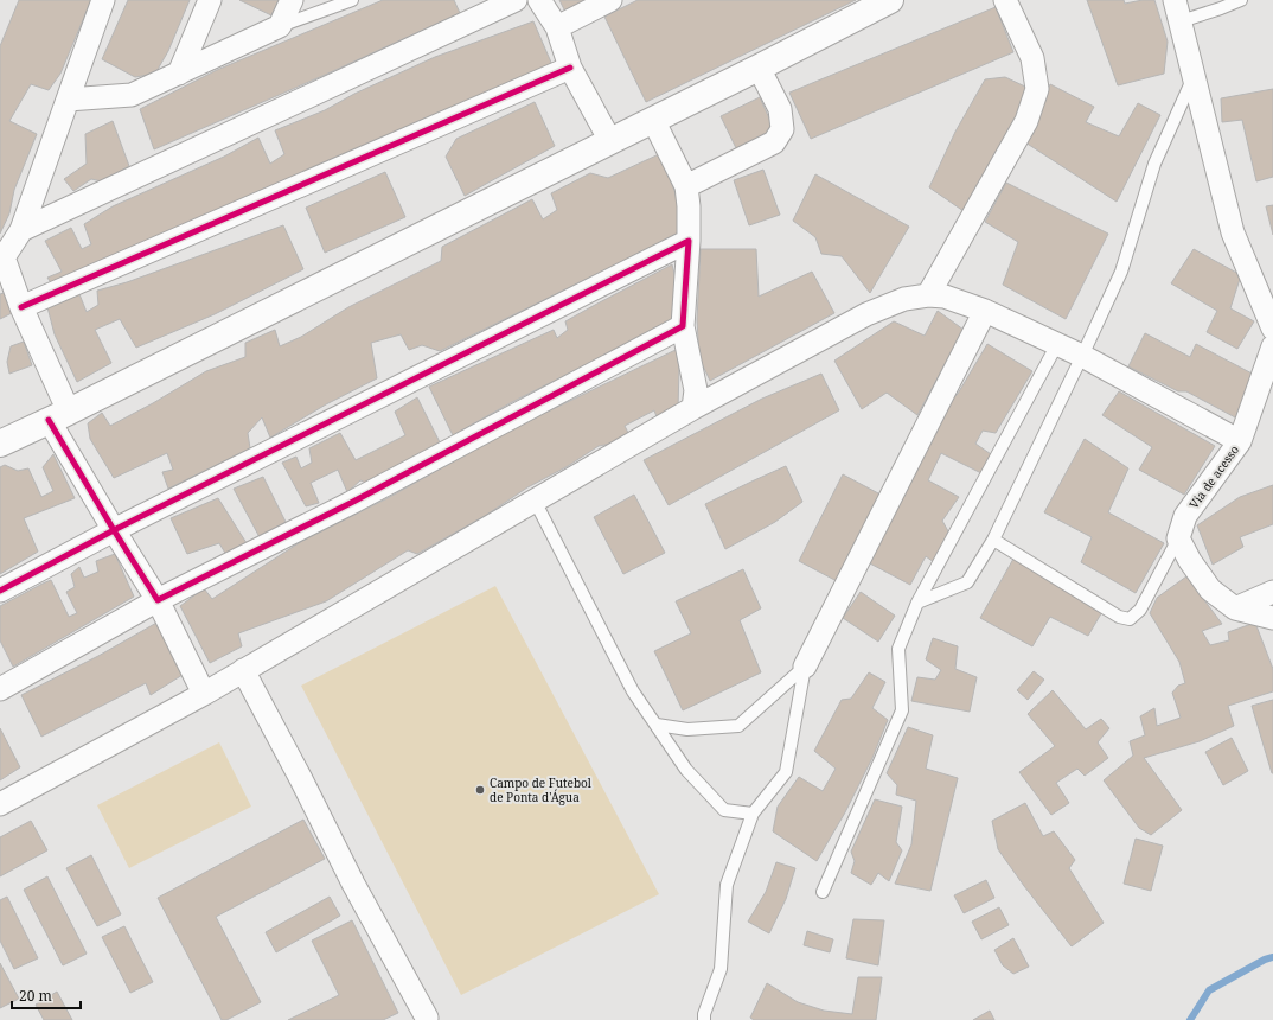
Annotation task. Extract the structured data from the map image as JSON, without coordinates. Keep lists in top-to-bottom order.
{
  "streets": {
    "street": ["Via de acesso"]
  },
  "places": ["Campo de Futebol de Ponta d'Água"],
  "scale_bar": "20 m"
}
